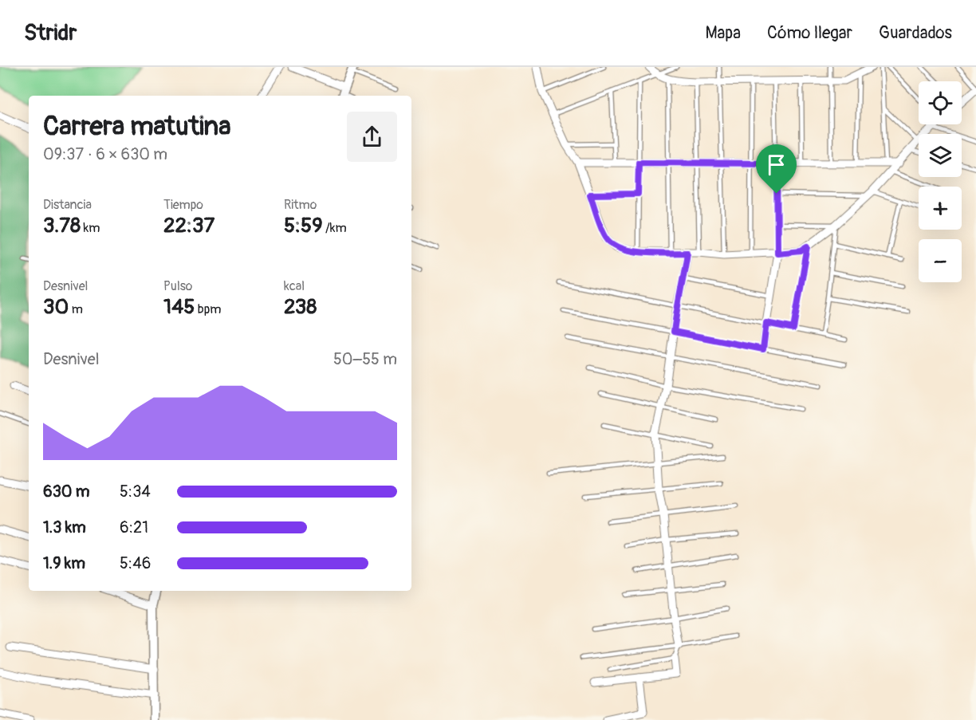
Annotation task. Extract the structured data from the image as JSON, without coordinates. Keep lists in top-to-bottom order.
{
  "page": {
    "header": "Stridr",
    "nav": ["Mapa", "Cómo llegar", "Guardados"],
    "map_buttons": ["+", "−"],
    "heading": ["Carrera matutina", "09:37 · 6 × 630 m"],
    "stats": [
      ["Distancia", "3.78 km"],
      ["Tiempo", "22:37"],
      ["Ritmo", "5:59 /km"],
      ["Desnivel", "30 m"],
      ["Pulso", "145 bpm"],
      ["kcal", "238"]
    ],
    "chart": ["Desnivel", "50–55 m"],
    "list": [
      {
        "name": "630 m",
        "note": "5:34"
      },
      {
        "name": "1.3 km",
        "note": "6:21"
      },
      {
        "name": "1.9 km",
        "note": "5:46"
      }
    ]
  }
}
